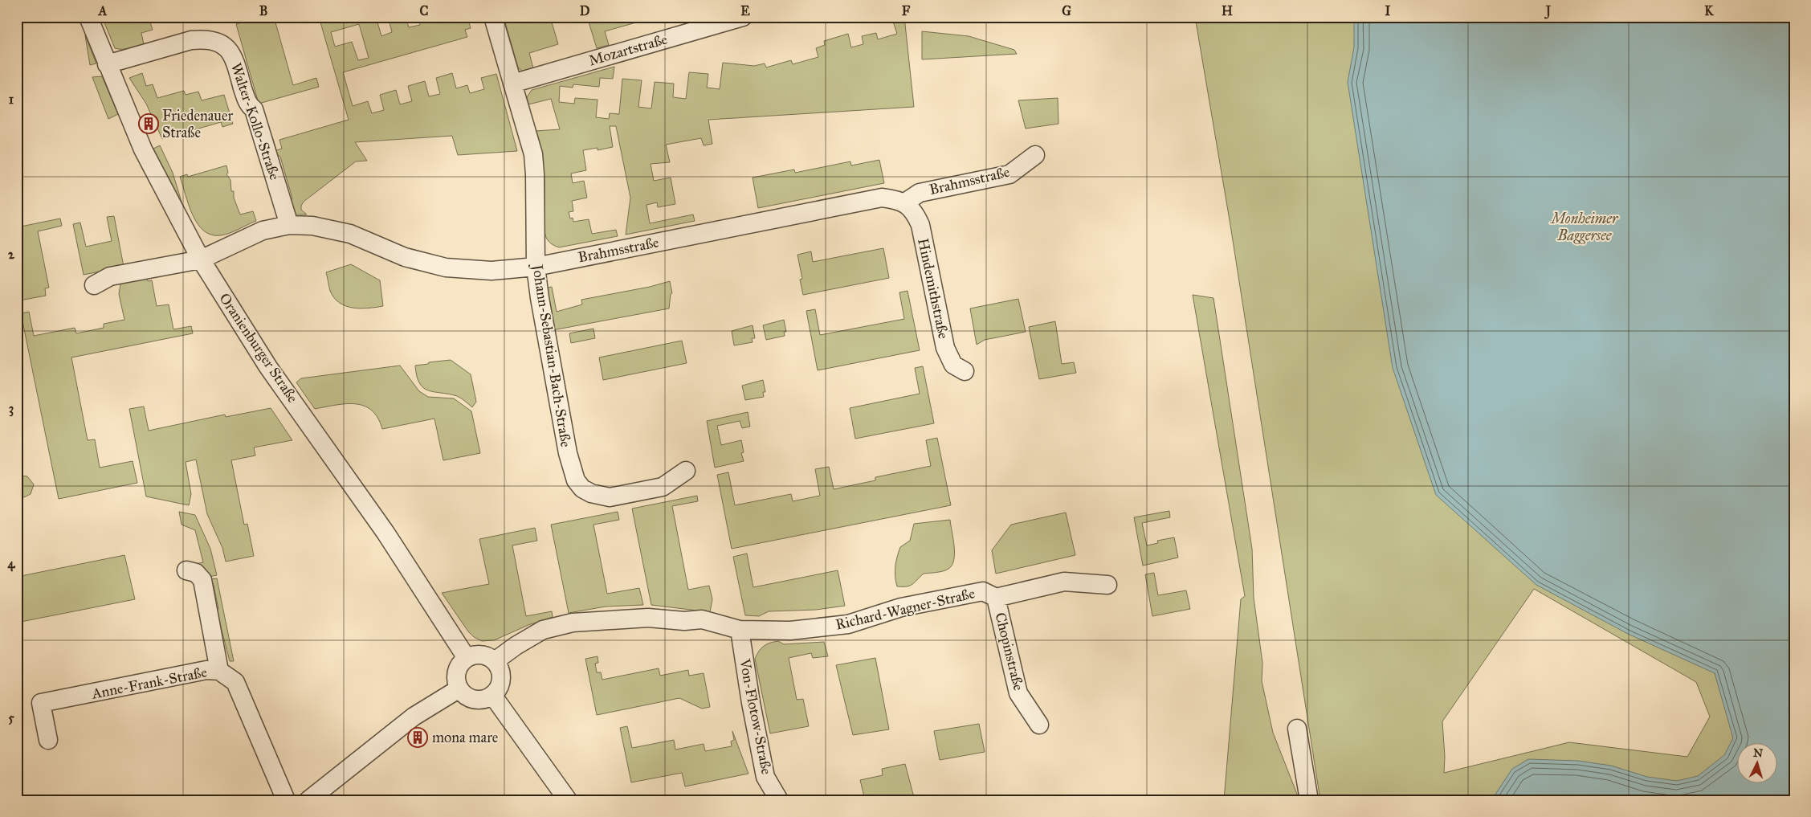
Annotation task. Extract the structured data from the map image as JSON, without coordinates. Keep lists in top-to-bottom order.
{
  "streets": {
    "street": [
      "Mozartstraße",
      "Walter-Kollo-Straße",
      "Brahmsstraße",
      "Hindemithstraße",
      "Oranienburger Straße",
      "Johann-Sebastian-Bach-Straße",
      "Richard-Wagner-Straße",
      "Chopinstraße",
      "Anne-Frank-Straße",
      "Von-Flotow-Straße"
    ]
  },
  "crossings": [
    ["Mozartstraße", "Johann-Sebastian-Bach-Straße"],
    ["Walter-Kollo-Straße", "Brahmsstraße"],
    ["Walter-Kollo-Straße", "Oranienburger Straße"],
    ["Brahmsstraße", "Hindemithstraße"],
    ["Brahmsstraße", "Oranienburger Straße"],
    ["Brahmsstraße", "Johann-Sebastian-Bach-Straße"],
    ["Oranienburger Straße", "Richard-Wagner-Straße"],
    ["Richard-Wagner-Straße", "Chopinstraße"],
    ["Richard-Wagner-Straße", "Von-Flotow-Straße"]
  ],
  "parks": ["Monheimer Baggersee"],
  "places": {
    "building": ["Friedenauer Straße", "mona mare"]
  },
  "north": "top",
  "grid": {
    "columns": [
      "A",
      "B",
      "C",
      "D",
      "E",
      "F",
      "G",
      "H",
      "I",
      "J",
      "K"
    ],
    "rows": [
      "1",
      "2",
      "3",
      "4",
      "5"
    ]
  }
}
